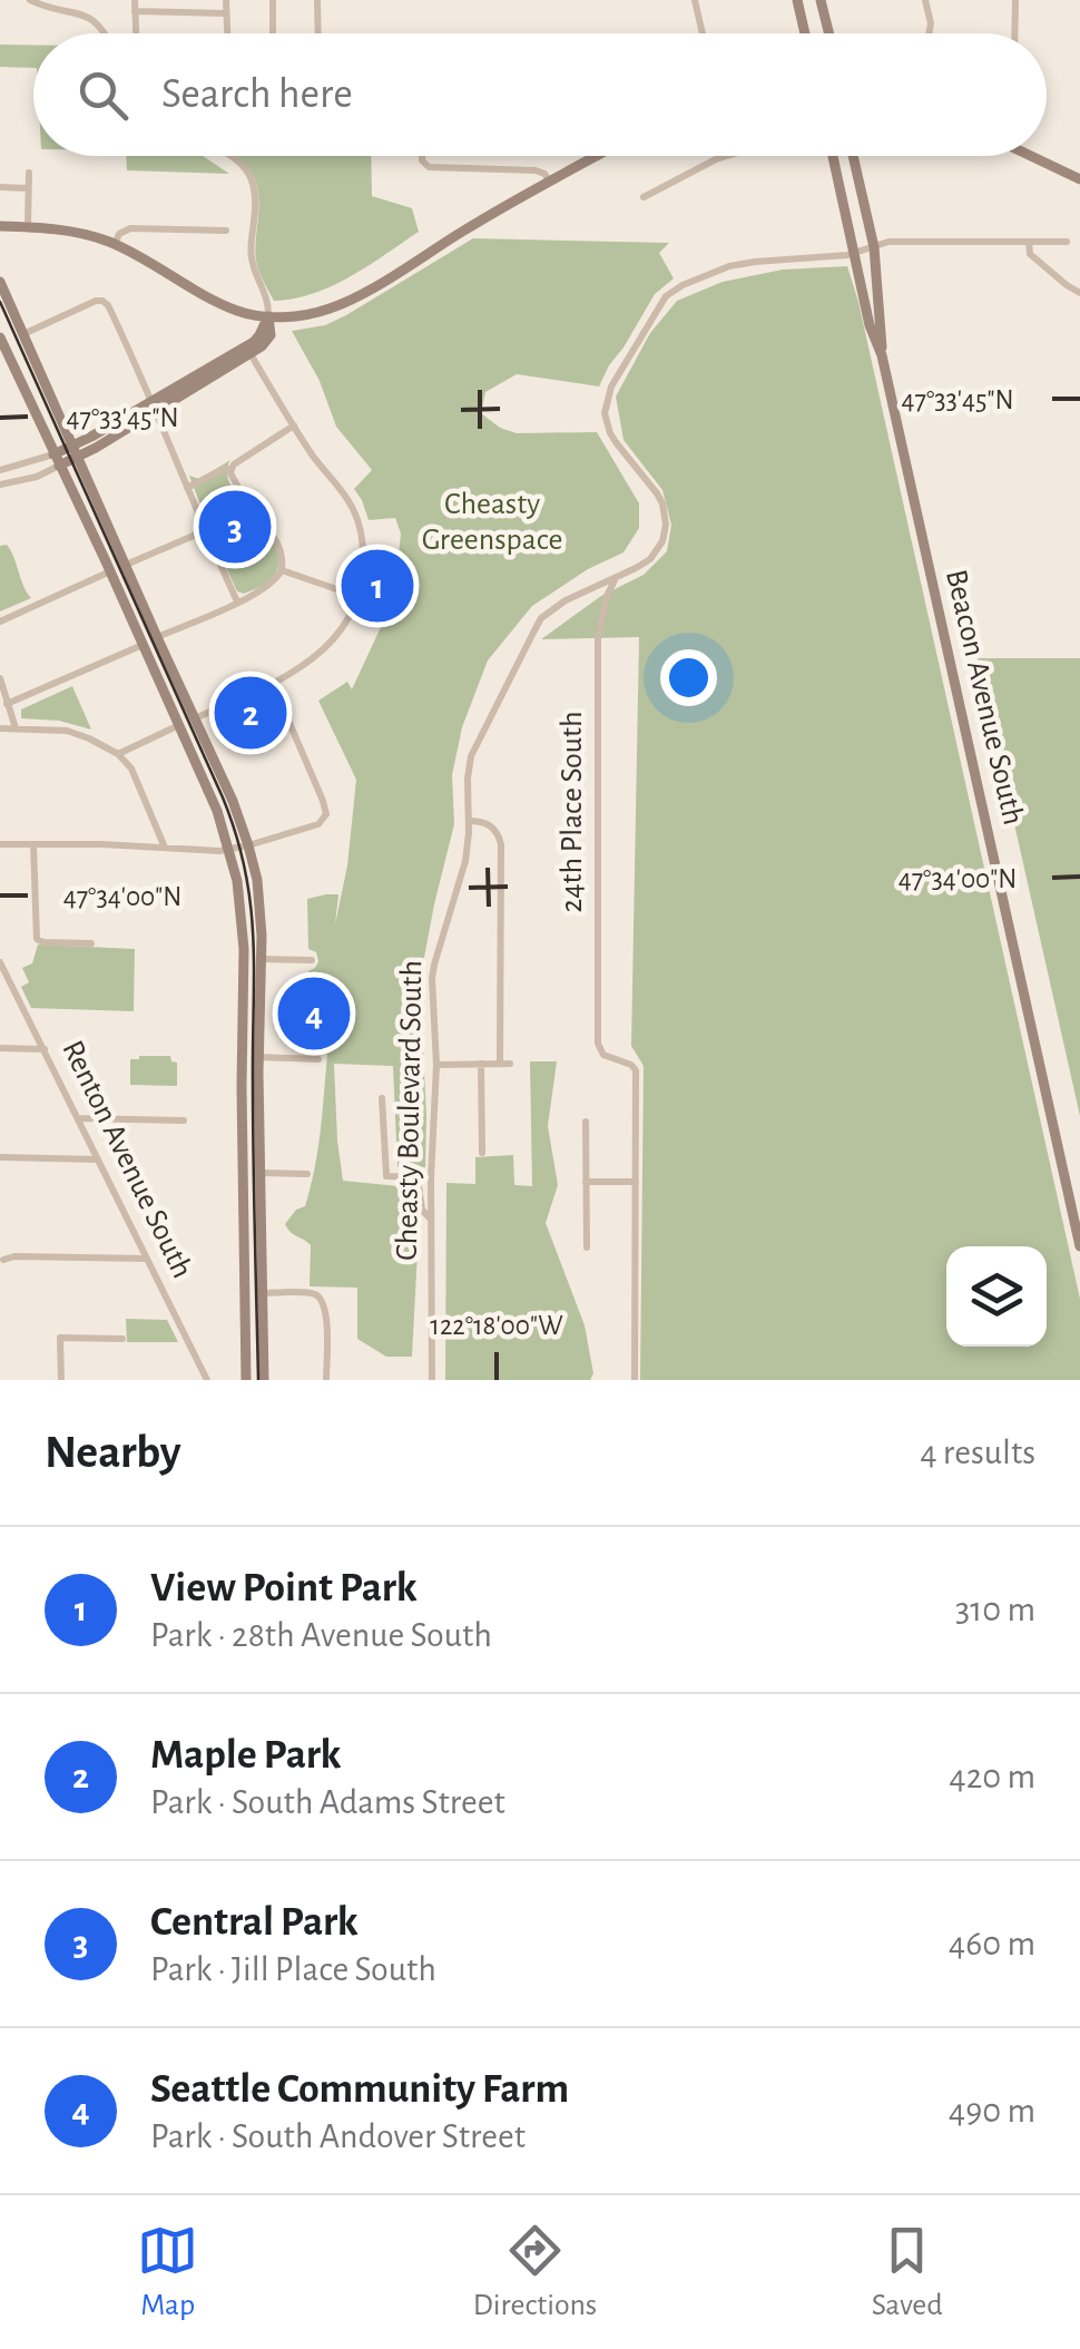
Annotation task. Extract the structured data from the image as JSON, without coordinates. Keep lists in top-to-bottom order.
{
  "streets": {
    "main road": ["Beacon Avenue South"],
    "street": ["24th Place South", "Cheasty Boulevard South", "Renton Avenue South"]
  },
  "crossings": [
    ["Beacon Avenue South", "Cheasty Boulevard South"],
    ["24th Place South", "Cheasty Boulevard South"]
  ],
  "parks": ["Cheasty Greenspace"],
  "page": {
    "search": "Search here",
    "pins": [
      "3",
      "1",
      "2",
      "4"
    ],
    "heading": ["Nearby", "4 results"],
    "list": [
      {
        "mark": "1",
        "name": "View Point Park",
        "note": "Park · 28th Avenue South",
        "value": "310 m"
      },
      {
        "mark": "2",
        "name": "Maple Park",
        "note": "Park · South Adams Street",
        "value": "420 m"
      },
      {
        "mark": "3",
        "name": "Central Park",
        "note": "Park · Jill Place South",
        "value": "460 m"
      },
      {
        "mark": "4",
        "name": "Seattle Community Farm",
        "note": "Park · South Andover Street",
        "value": "490 m"
      }
    ],
    "nav": ["Map", "Directions", "Saved"]
  },
  "coordinates": ["47°33'45\"N", "47°34'00\"N", "122°18'00\"W"]
}
